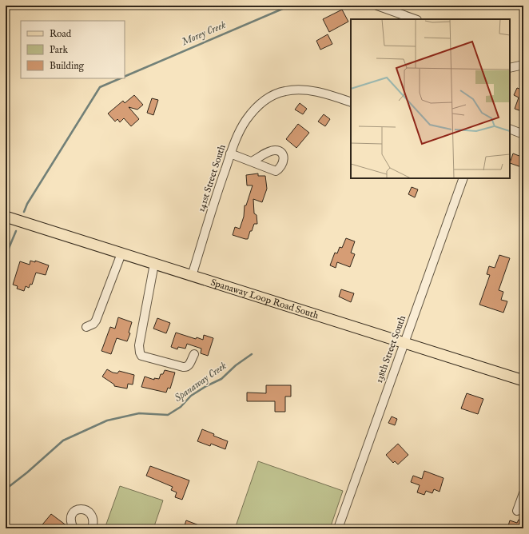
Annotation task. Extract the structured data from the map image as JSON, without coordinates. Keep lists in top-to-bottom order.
{
  "streets": {
    "main road": ["Spanaway Loop Road South"],
    "street": ["141st Street South", "138th Street South"]
  },
  "crossings": [
    ["141st Street South", "Spanaway Loop Road South"],
    ["Spanaway Loop Road South", "138th Street South"]
  ],
  "water": ["Morey Creek", "Spanaway Creek"],
  "legend": ["Road", "Park", "Building"]
}
